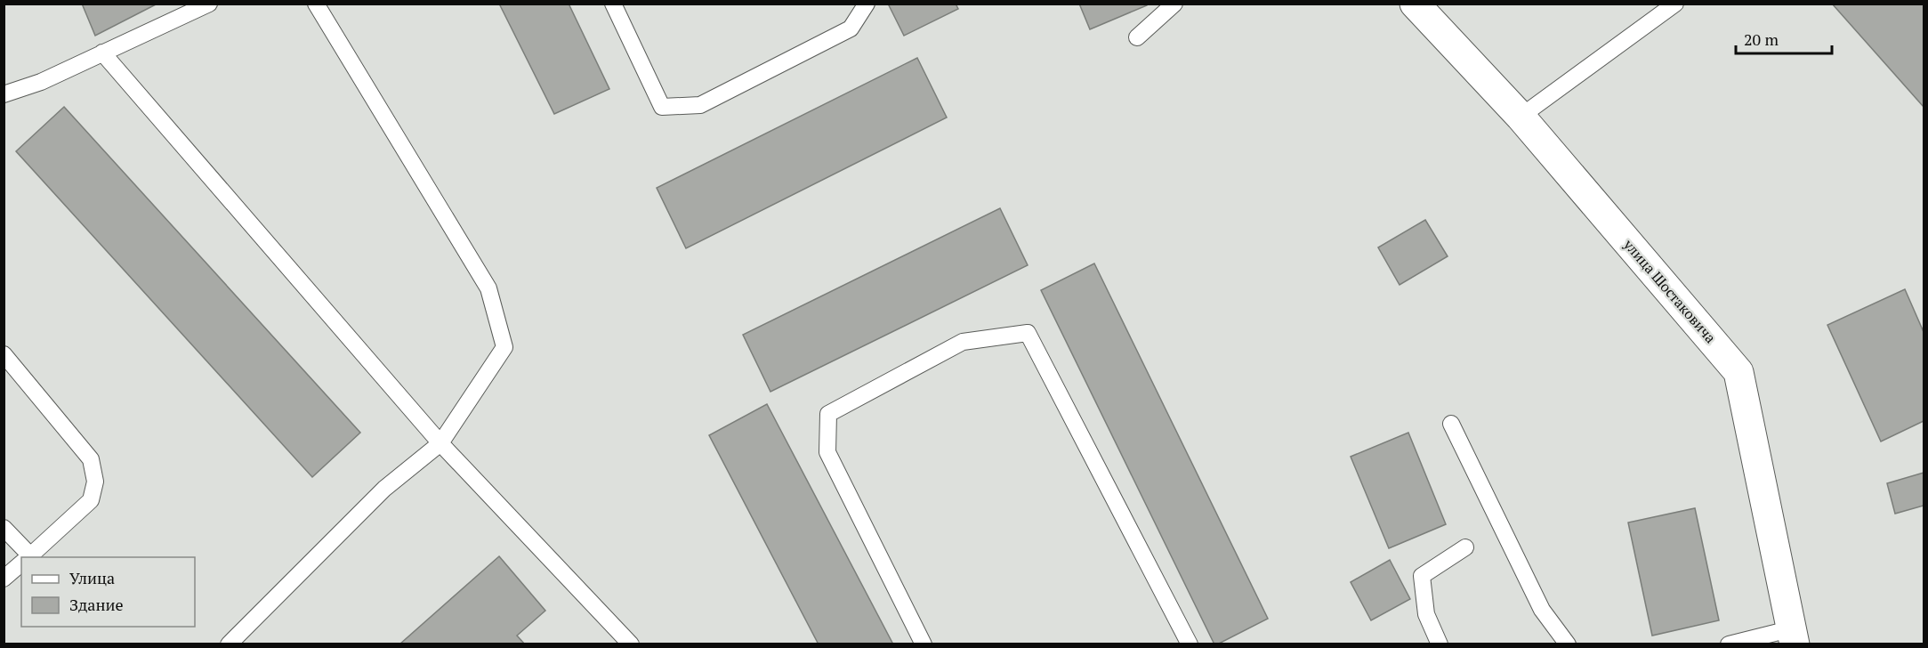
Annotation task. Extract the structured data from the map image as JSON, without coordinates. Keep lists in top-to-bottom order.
{
  "streets": {
    "street": ["улица Шостаковича"]
  },
  "legend": ["Улица", "Здание"],
  "scale_bar": "20 m"
}
